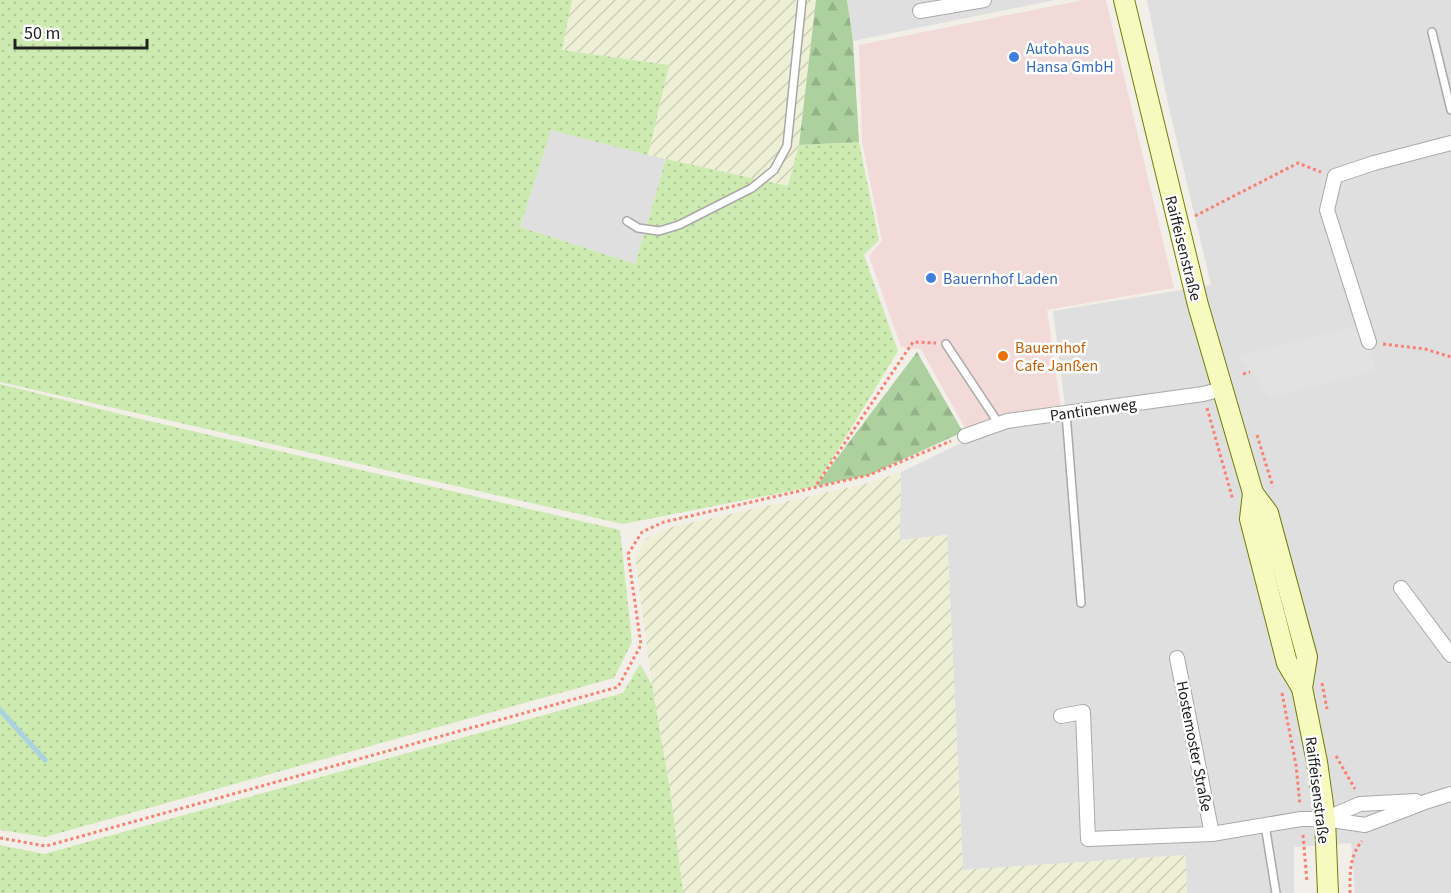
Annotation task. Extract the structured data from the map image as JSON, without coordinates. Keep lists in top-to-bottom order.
{
  "streets": {
    "street": ["Raiffeisenstraße", "Pantinenweg", "Hostemoster Straße"]
  },
  "crossings": [
    ["Raiffeisenstraße", "Pantinenweg"],
    ["Raiffeisenstraße", "Hostemoster Straße"]
  ],
  "places": ["Autohaus Hansa GmbH", "Bauernhof Laden", "Bauernhof Cafe Janßen"],
  "scale_bar": "50 m"
}
